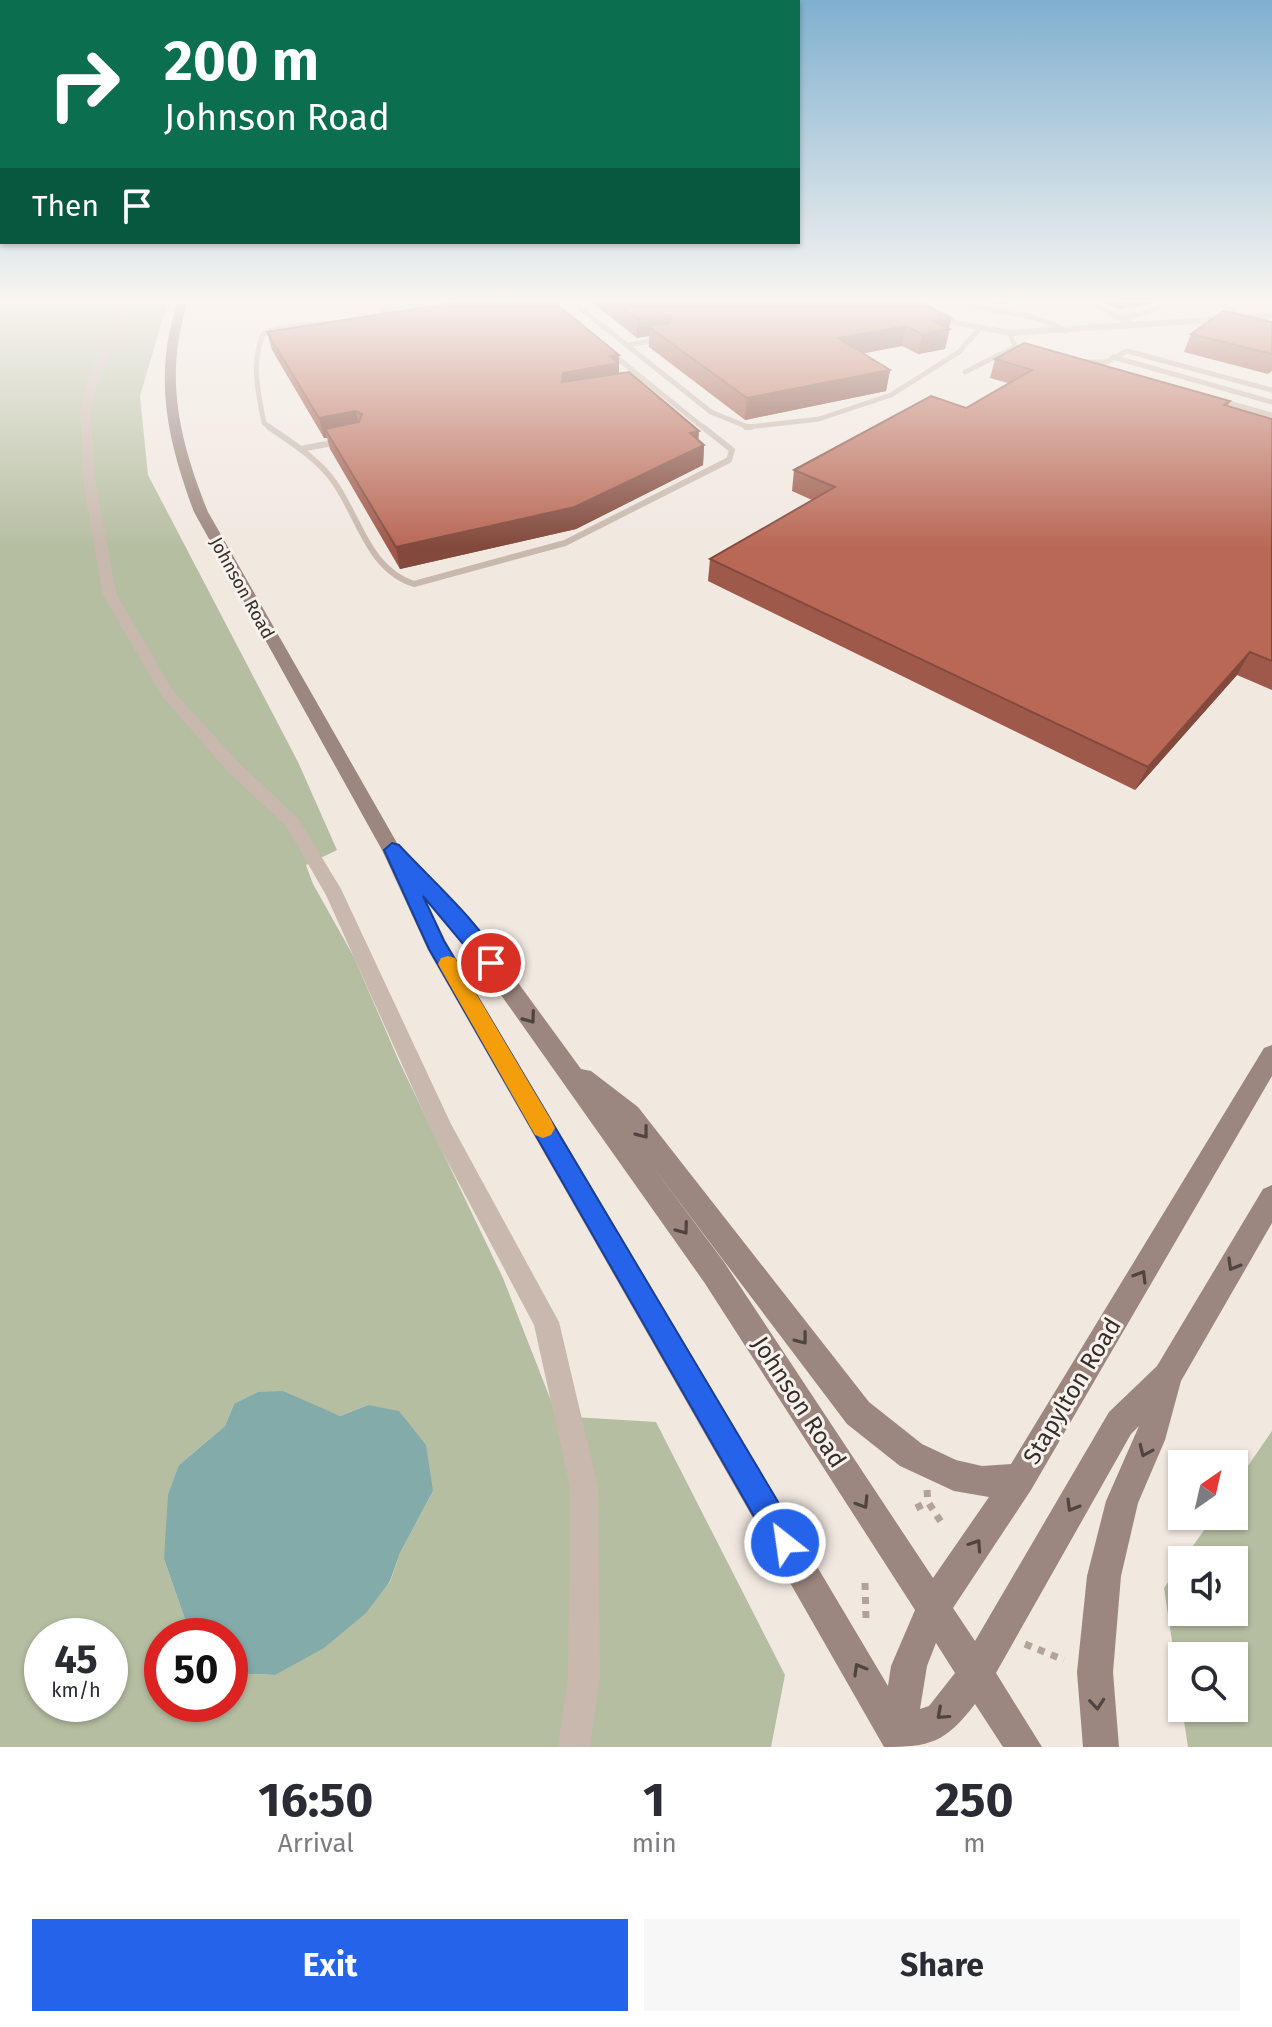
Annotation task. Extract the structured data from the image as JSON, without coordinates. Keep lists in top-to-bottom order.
{
  "streets": {
    "main road": ["Johnson Road", "Stapylton Road"]
  },
  "crossings": [
    ["Johnson Road", "Stapylton Road"]
  ],
  "north": "top right",
  "page": {
    "turn": ["200 m", "Johnson Road"],
    "then": "Then",
    "speed": "45 km/h",
    "limit": "50",
    "eta": [
      "16:50",
      "Arrival",
      "1",
      "min",
      "250",
      "m"
    ],
    "buttons": ["Exit", "Share"]
  }
}
